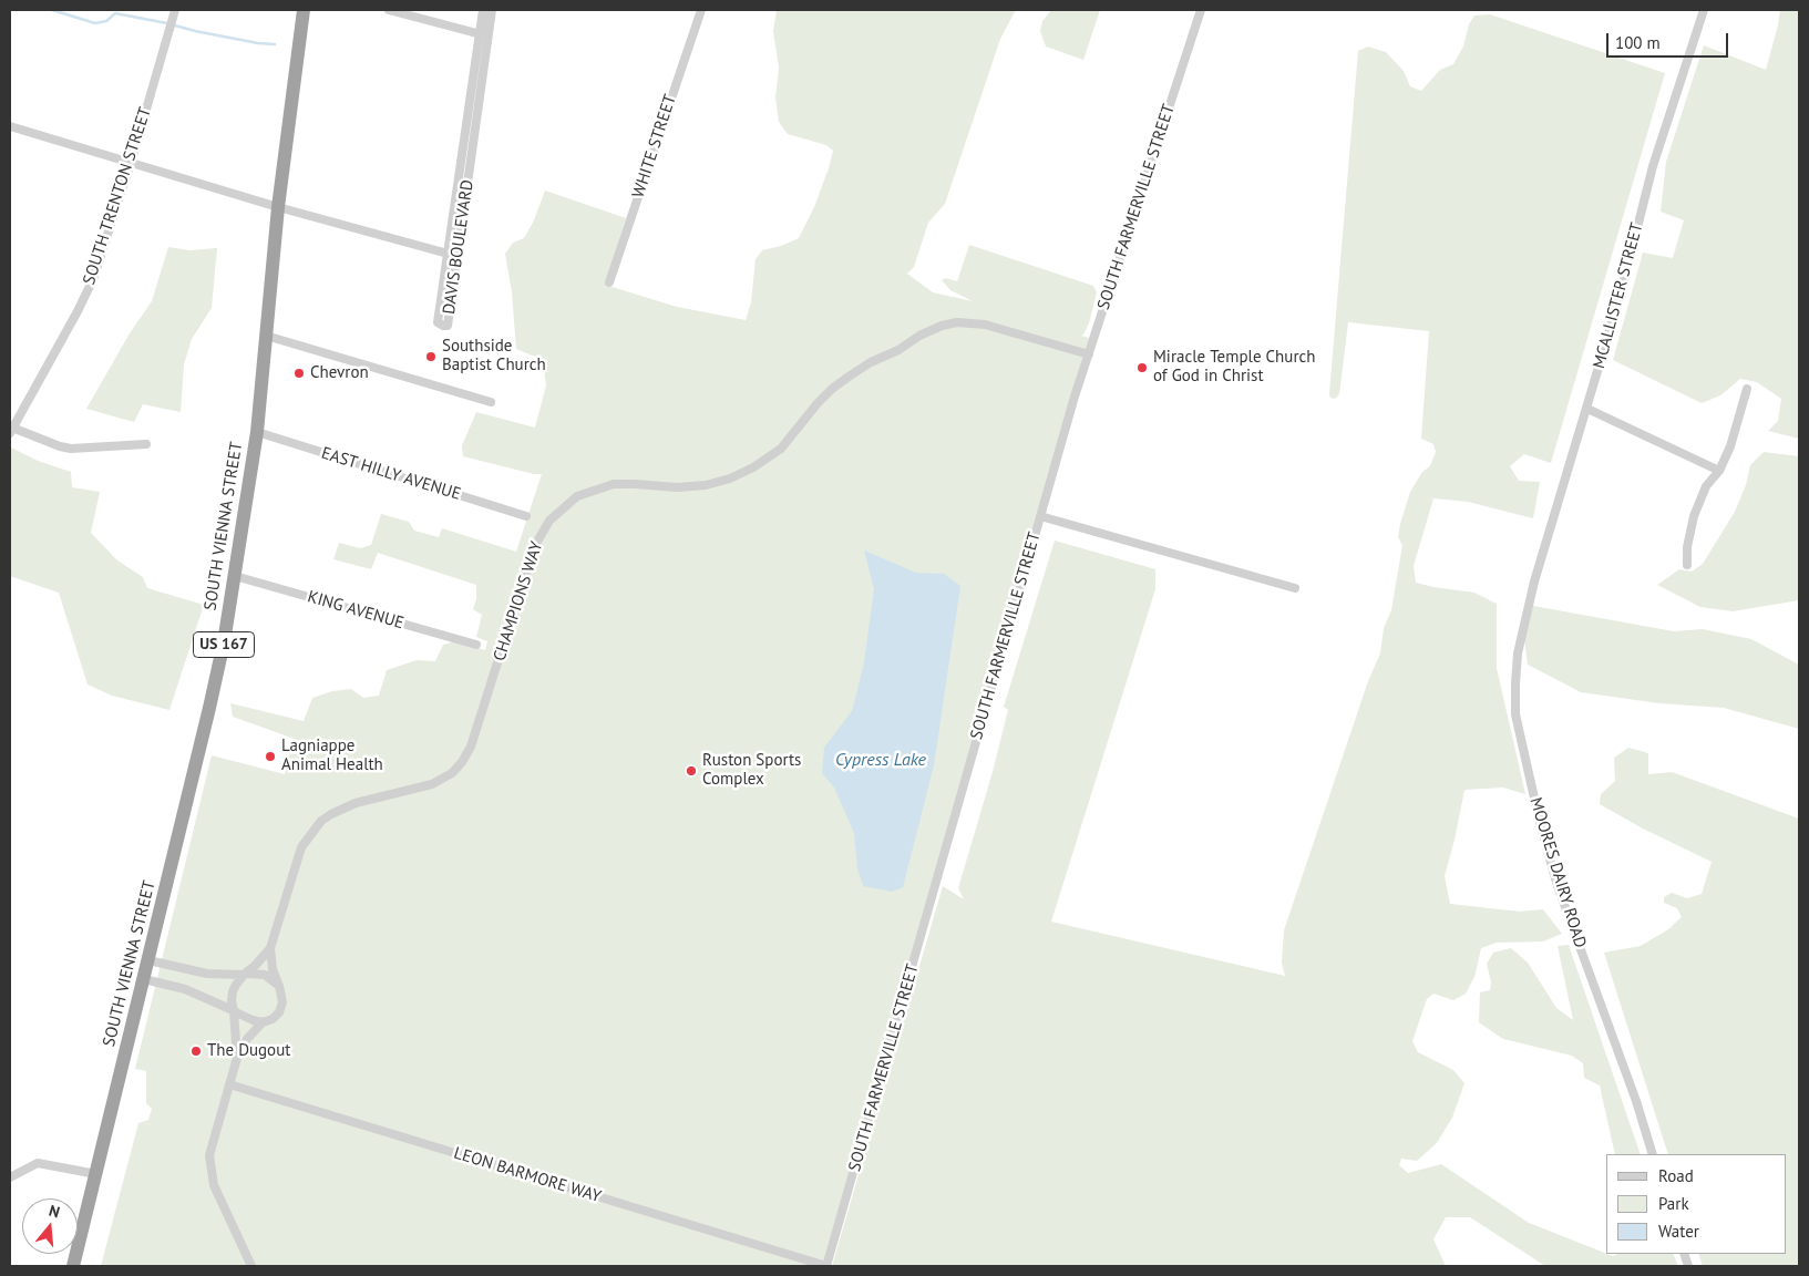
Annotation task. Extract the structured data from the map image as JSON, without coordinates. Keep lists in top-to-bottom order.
{
  "streets": {
    "highway": ["SOUTH VIENNA STREET", "US 167"],
    "street": [
      "WHITE STREET",
      "SOUTH TRENTON STREET",
      "SOUTH FARMERVILLE STREET",
      "DAVIS BOULEVARD",
      "MCALLISTER STREET",
      "EAST HILLY AVENUE",
      "CHAMPIONS WAY",
      "KING AVENUE",
      "MOORES DAIRY ROAD",
      "LEON BARMORE WAY"
    ]
  },
  "crossings": [
    ["SOUTH FARMERVILLE STREET", "CHAMPIONS WAY"],
    ["SOUTH FARMERVILLE STREET", "LEON BARMORE WAY"],
    ["MCALLISTER STREET", "MOORES DAIRY ROAD"],
    ["EAST HILLY AVENUE", "SOUTH VIENNA STREET"],
    ["SOUTH VIENNA STREET", "KING AVENUE"],
    ["CHAMPIONS WAY", "LEON BARMORE WAY"]
  ],
  "water": ["Cypress Lake"],
  "places": [
    "Southside Baptist Church",
    "Miracle Temple Church of God in Christ",
    "Chevron",
    "Lagniappe Animal Health",
    "Ruston Sports Complex",
    "The Dugout"
  ],
  "legend": ["Road", "Park", "Water"],
  "scale_bar": "100 m",
  "north": "top"
}
